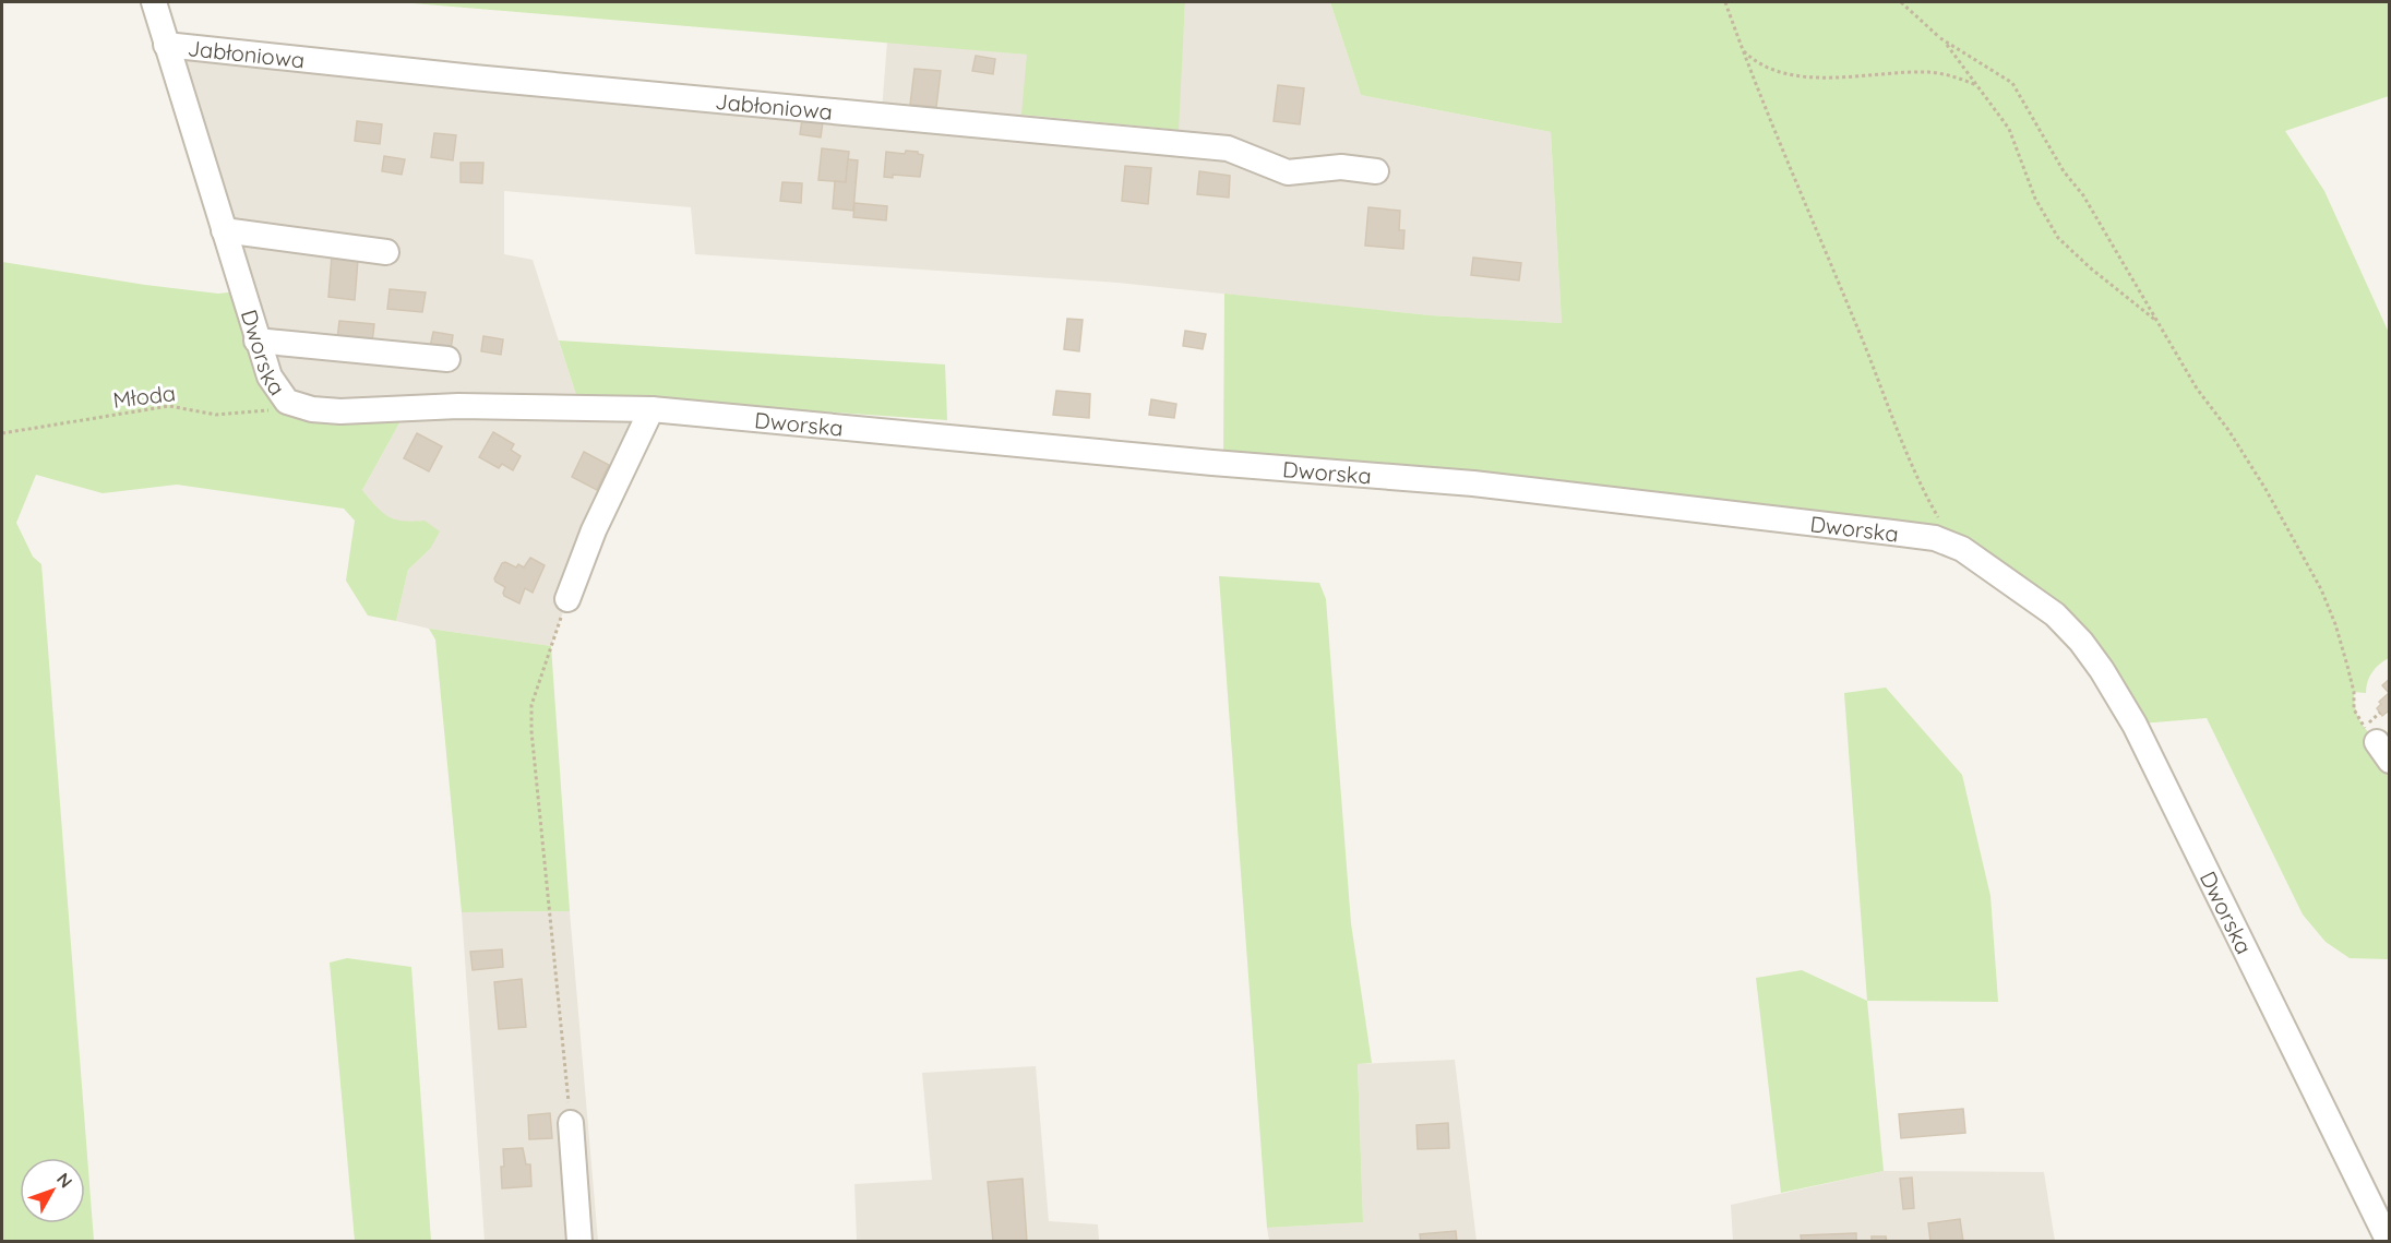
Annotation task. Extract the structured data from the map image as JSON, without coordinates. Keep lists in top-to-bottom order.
{
  "streets": {
    "street": ["Jabłoniowa", "Dworska"],
    "path": ["Młoda"]
  },
  "crossings": [
    ["Jabłoniowa", "Dworska"],
    ["Dworska", "Młoda"]
  ],
  "north": "top right"
}
